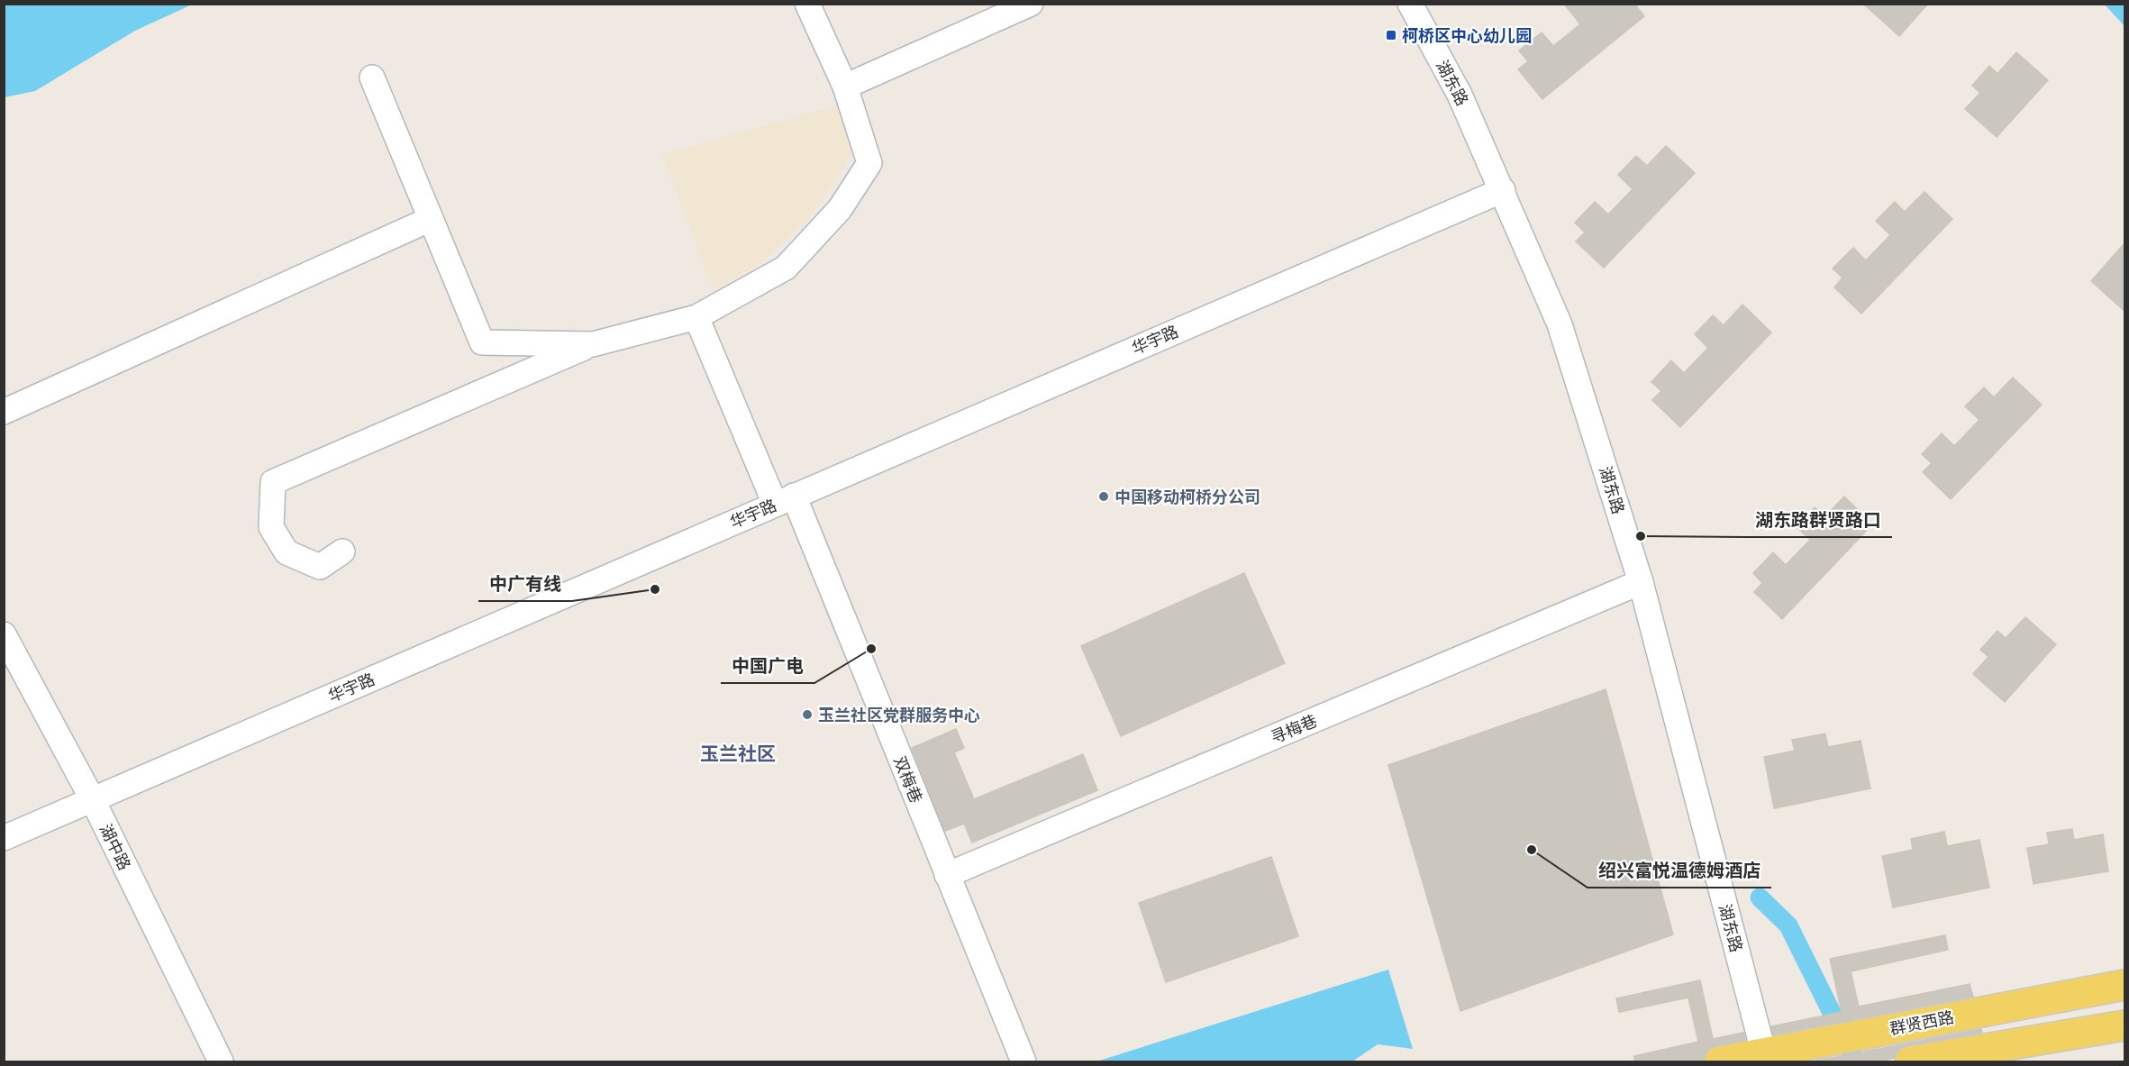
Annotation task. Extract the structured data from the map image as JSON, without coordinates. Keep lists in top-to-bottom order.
{
  "streets": {
    "main road": ["群贤西路"],
    "street": [
      "湖东路",
      "华宇路",
      "寻梅巷",
      "双梅巷",
      "湖中路"
    ]
  },
  "crossings": [
    ["湖东路", "华宇路"],
    ["湖东路", "寻梅巷"],
    ["湖东路", "群贤西路"],
    ["华宇路", "双梅巷"],
    ["华宇路", "湖中路"],
    ["寻梅巷", "双梅巷"]
  ],
  "districts": ["玉兰社区"],
  "places": {
    "transit": ["柯桥区中心幼儿园"],
    "other": [
      "中国移动柯桥分公司",
      "湖东路群贤路口",
      "中广有线",
      "中国广电",
      "玉兰社区党群服务中心",
      "绍兴富悦温德姆酒店"
    ]
  }
}
